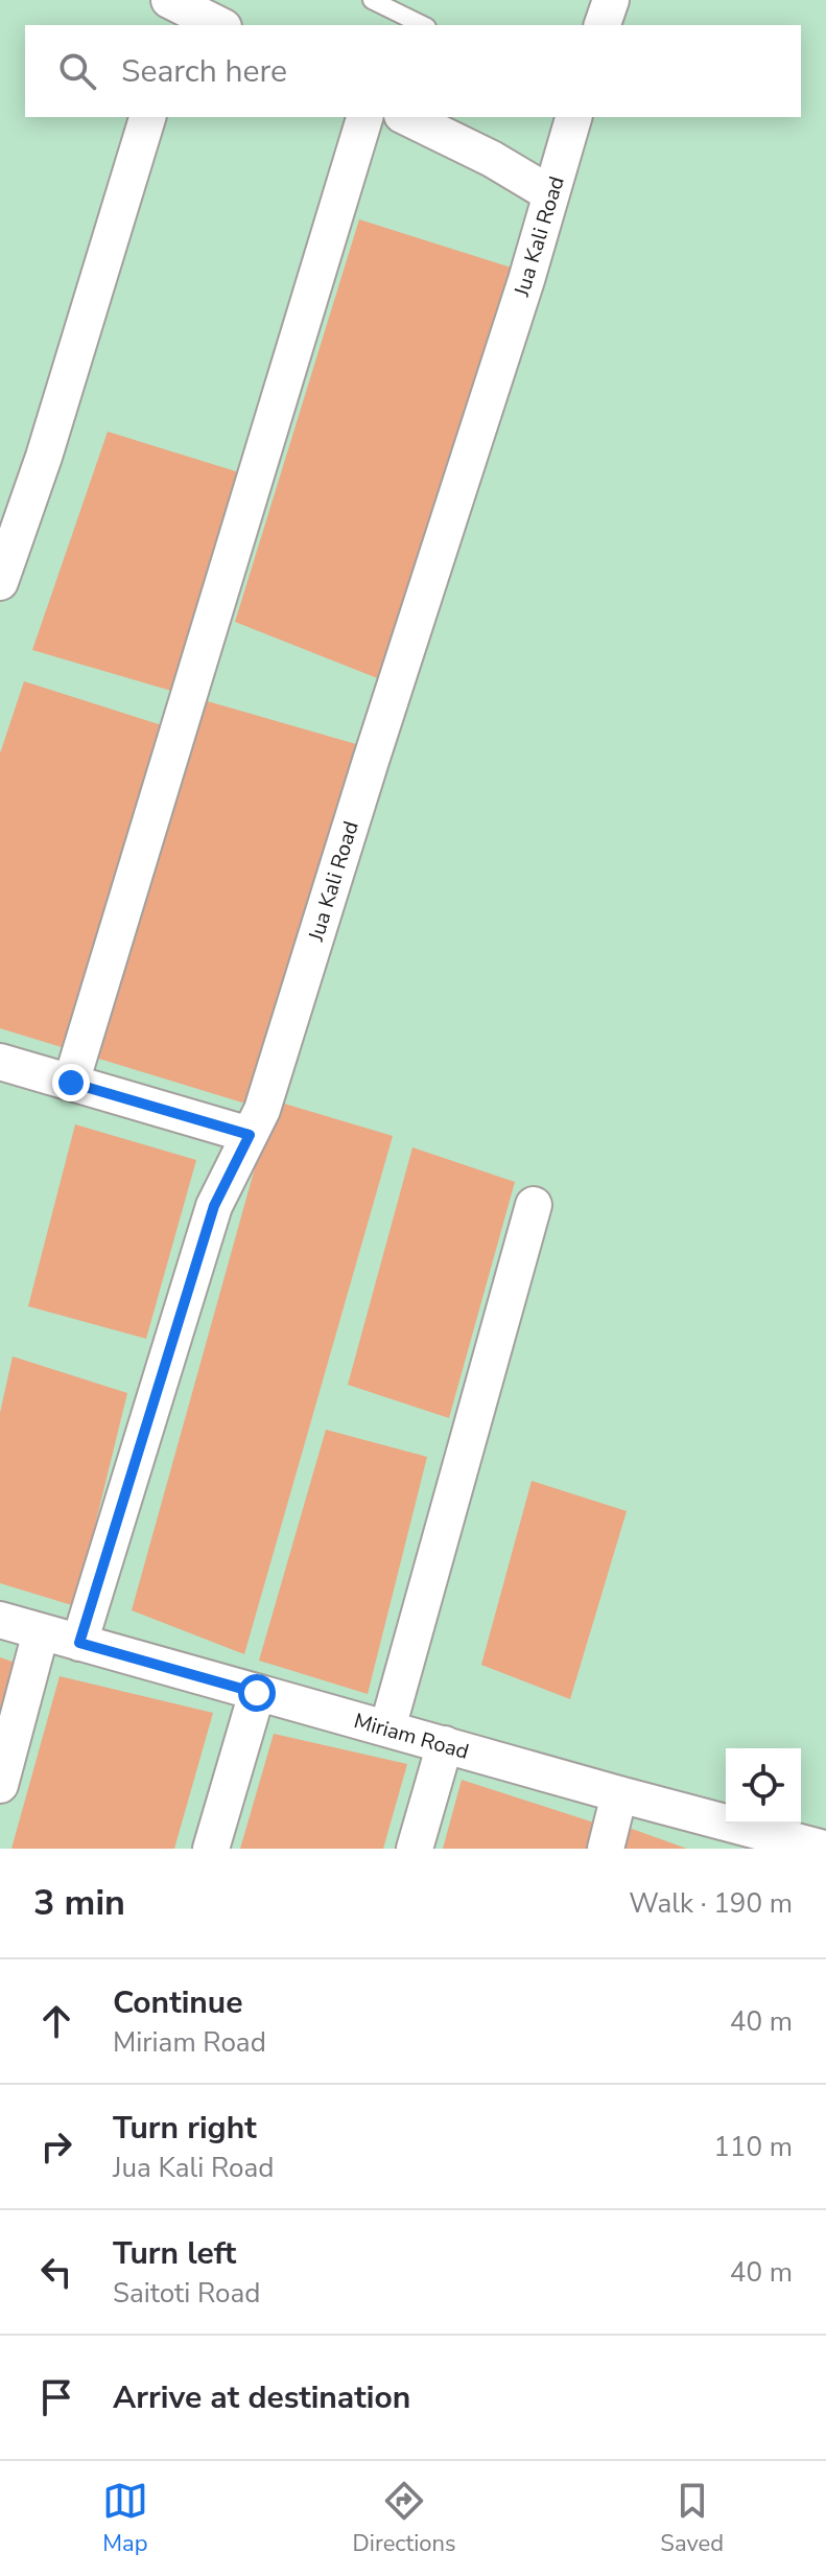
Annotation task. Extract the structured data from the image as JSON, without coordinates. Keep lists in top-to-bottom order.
{
  "streets": {
    "street": ["Jua Kali Road", "Miriam Road"]
  },
  "crossings": [
    ["Jua Kali Road", "Miriam Road"]
  ],
  "page": {
    "search": "Search here",
    "heading": ["3 min", "Walk · 190 m"],
    "list": [
      ["Continue", "Miriam Road", "40 m"],
      ["Turn right", "Jua Kali Road", "110 m"],
      ["Turn left", "Saitoti Road", "40 m"],
      "Arrive at destination"
    ],
    "nav": ["Map", "Directions", "Saved"]
  }
}
